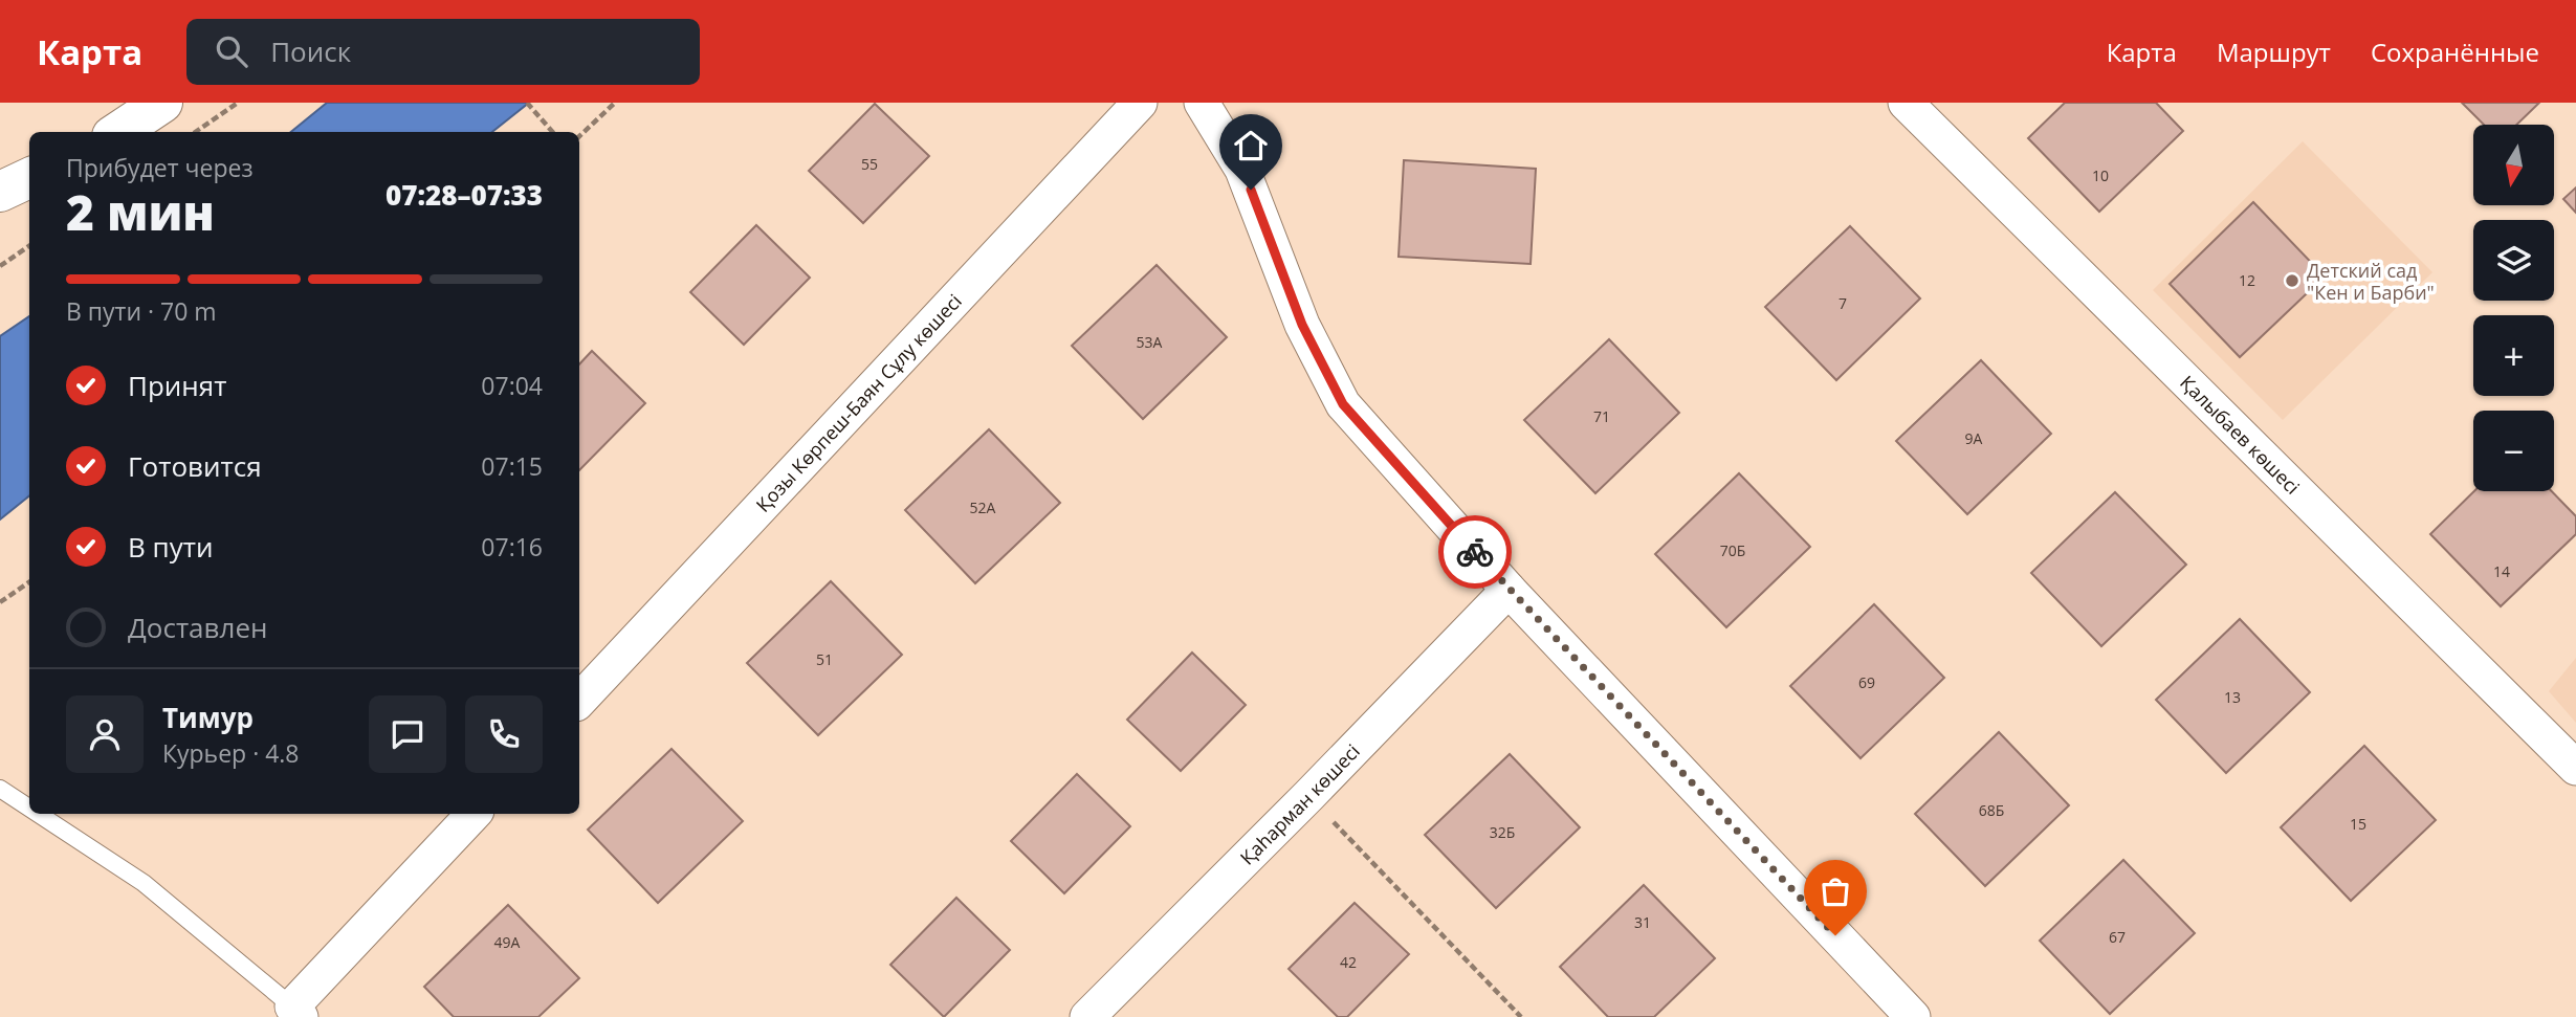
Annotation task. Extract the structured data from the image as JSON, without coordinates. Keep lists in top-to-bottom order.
{
  "streets": {
    "street": ["Қозы Көрпеш-Баян Сұлу көшесі", "Қалыбаев көшесі", "Қаһарман көшесі"]
  },
  "places": ["Детский сад \"Кен и Барби\""],
  "house_numbers": [
    "55",
    "10",
    "12",
    "7",
    "53А",
    "71",
    "9А",
    "52А",
    "70Б",
    "14",
    "51",
    "69",
    "13",
    "68Б",
    "15",
    "32Б",
    "31",
    "67",
    "49А",
    "42"
  ],
  "north": "bottom",
  "page": {
    "header": "Карта",
    "search": "Поиск",
    "nav": ["Карта", "Маршрут", "Сохранённые"],
    "map_buttons": ["+", "−"],
    "heading": ["2 мин", "Прибудет через", "07:28–07:33"],
    "panel": ["Тимур", "Курьер · 4.8"],
    "bar": "В пути · 70 m",
    "list": [
      ["Принят", "07:04"],
      ["Готовится", "07:15"],
      ["В пути", "07:16"],
      "Доставлен"
    ]
  }
}
